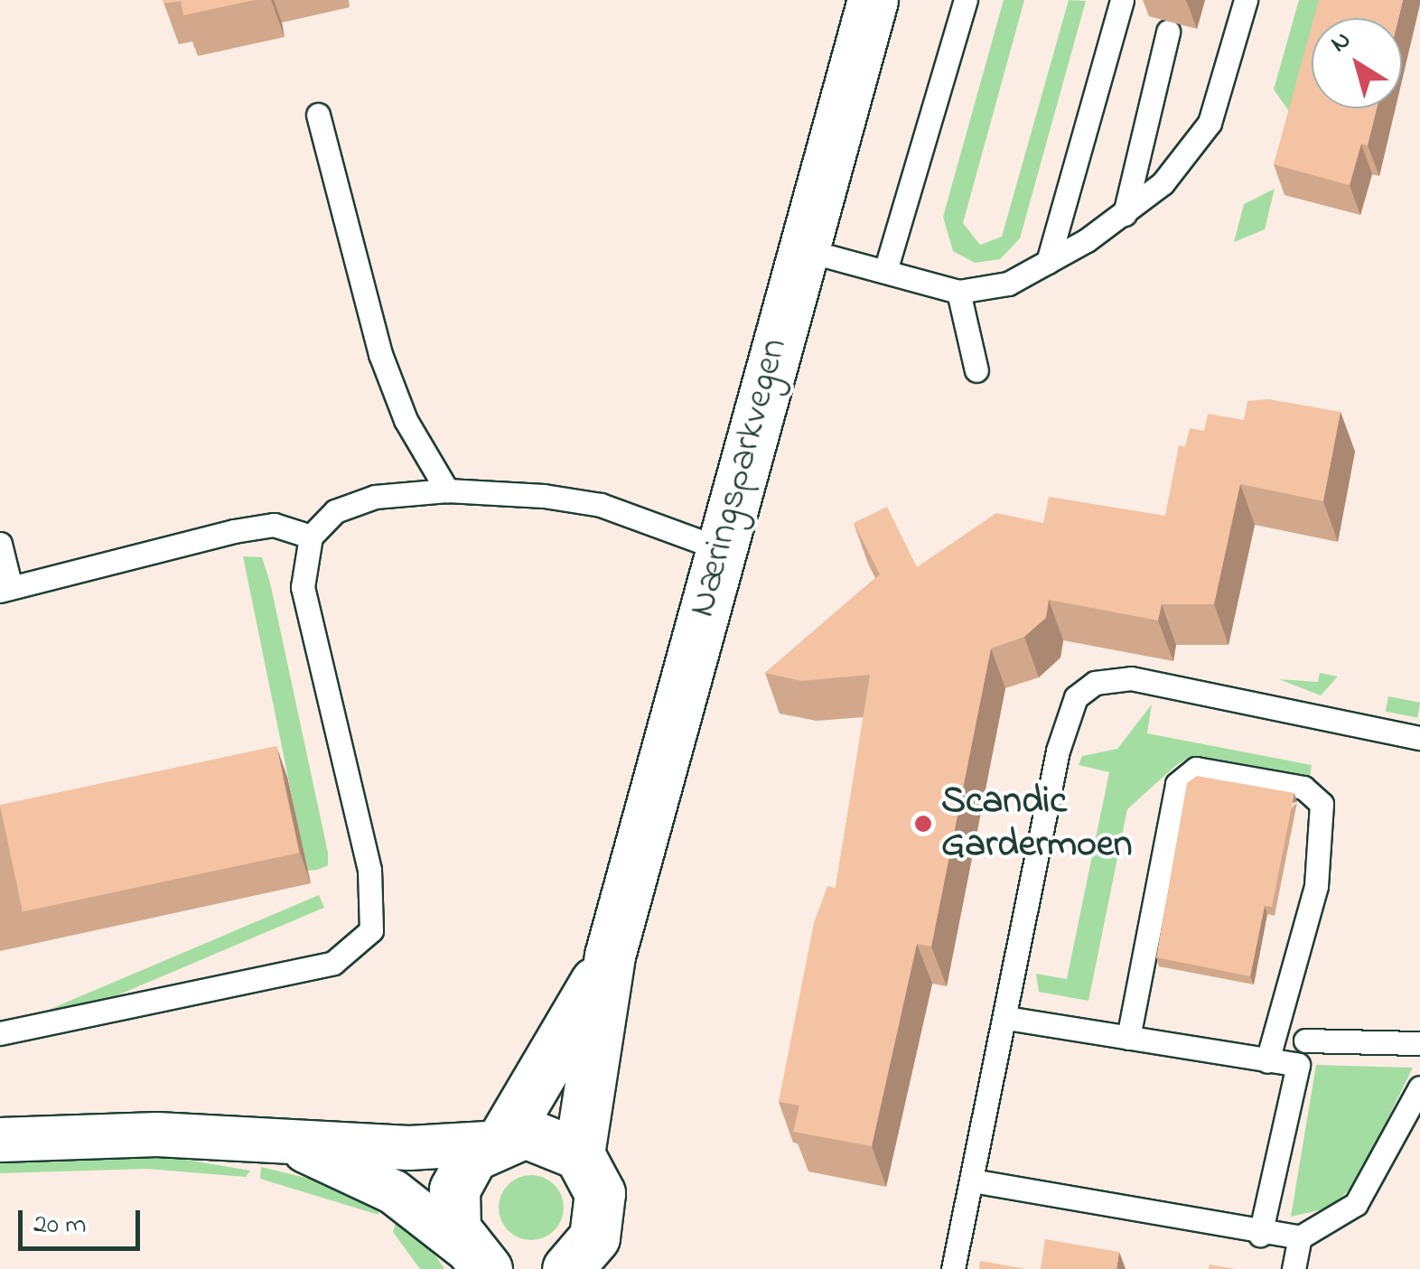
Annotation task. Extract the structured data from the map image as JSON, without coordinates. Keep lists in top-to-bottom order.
{
  "streets": {
    "street": ["Næringsparkvegen"]
  },
  "places": ["Scandic Gardermoen"],
  "scale_bar": "20 m",
  "north": "top left"
}
